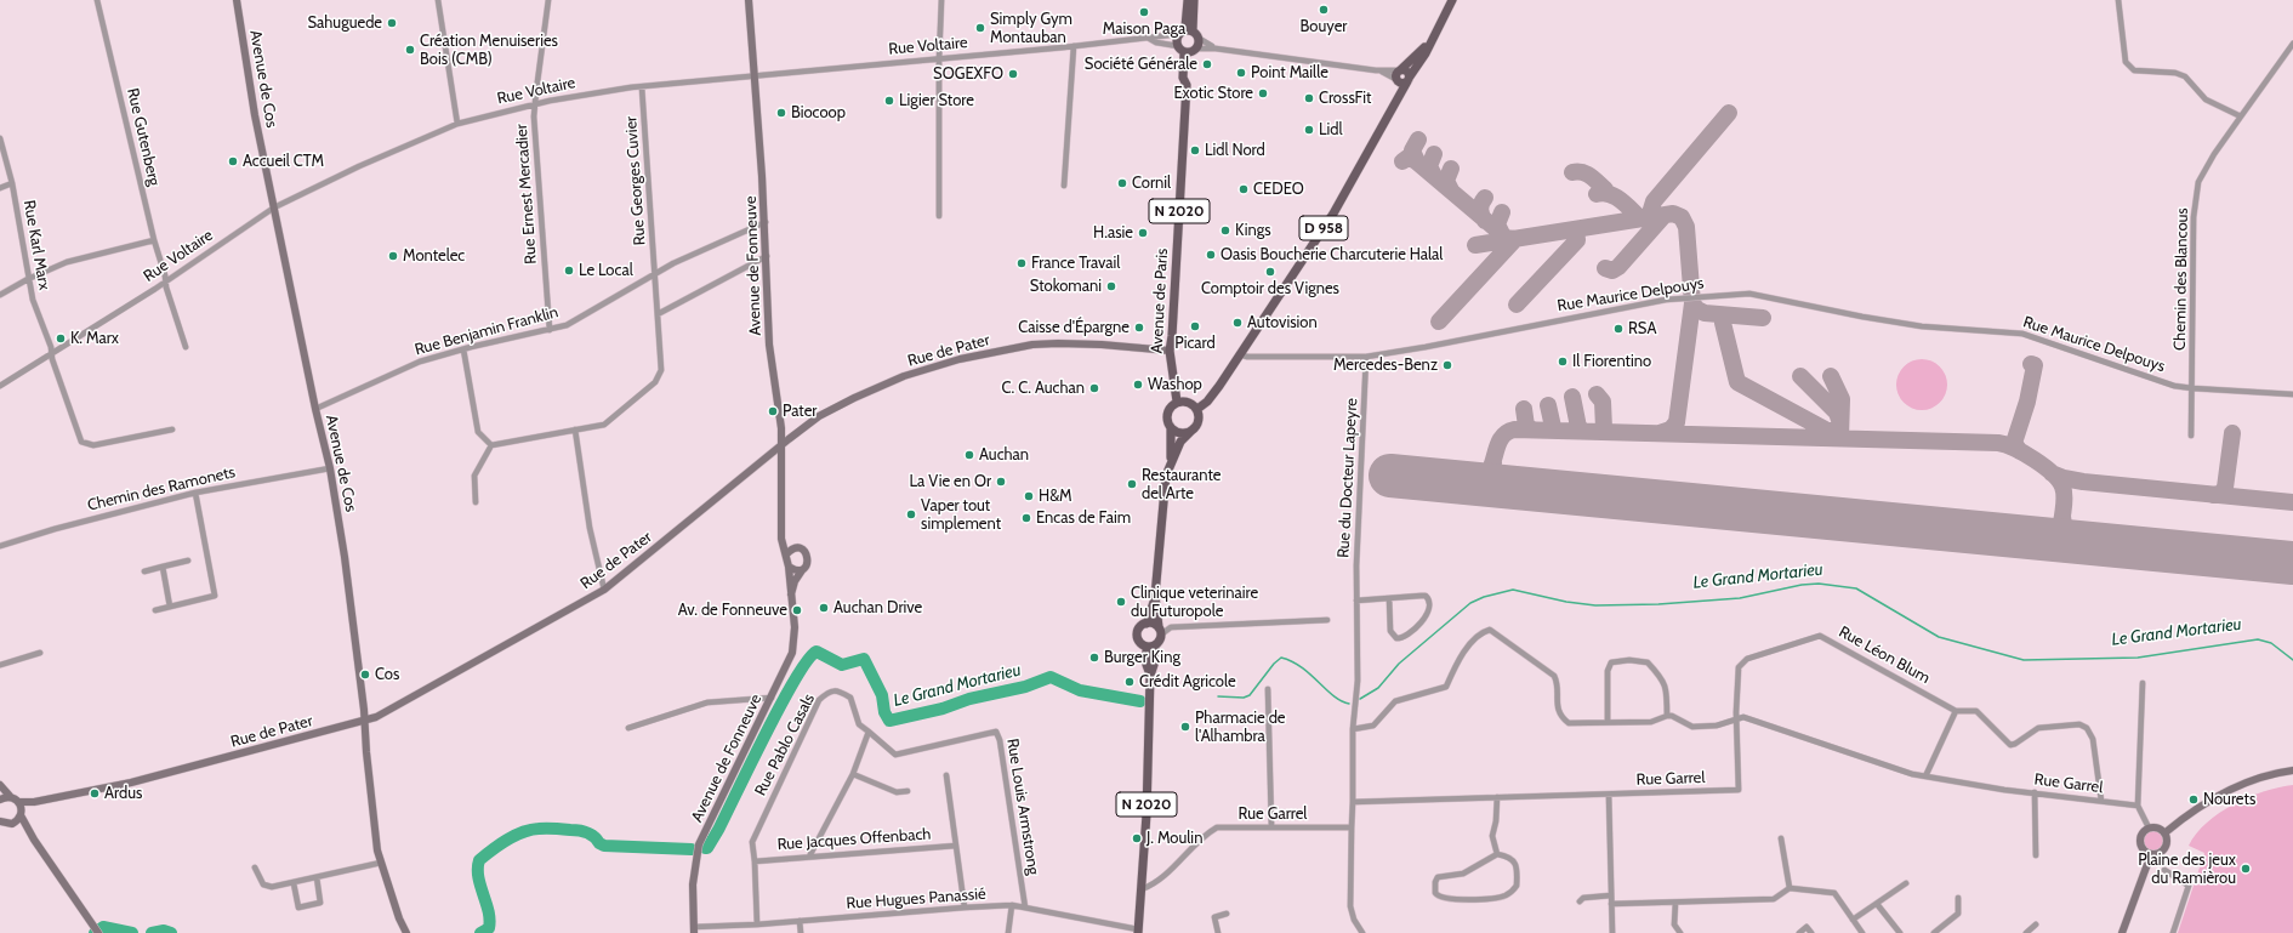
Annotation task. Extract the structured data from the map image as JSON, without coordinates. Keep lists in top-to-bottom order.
{
  "streets": {
    "main road": ["N 2020", "D 958", "Avenue de Paris"],
    "street": [
      "Rue Voltaire",
      "Avenue de Cos",
      "Rue Gutenberg",
      "Rue Georges Cuvier",
      "Rue Ernest Mercadier",
      "Rue Karl Marx",
      "Avenue de Fonneuve",
      "Chemin des Blancous",
      "Rue Maurice Delpouys",
      "Rue Benjamin Franklin",
      "Rue de Pater",
      "Rue du Docteur Lapeyre",
      "Chemin des Ramonets",
      "Rue Léon Blum",
      "Rue Pablo Casals",
      "Rue Garrel",
      "Rue Louis Armstrong",
      "Rue Jacques Offenbach",
      "Rue Hugues Panassié"
    ]
  },
  "crossings": [
    ["Rue Voltaire", "Avenue de Cos"],
    ["Rue Voltaire", "Rue Gutenberg"],
    ["Rue Voltaire", "Rue Georges Cuvier"],
    ["Rue Voltaire", "Rue Ernest Mercadier"],
    ["Rue Voltaire", "D 958"],
    ["Rue Voltaire", "Rue Karl Marx"],
    ["Rue Voltaire", "Avenue de Fonneuve"],
    ["Rue Voltaire", "Avenue de Paris"],
    ["Avenue de Cos", "Rue Benjamin Franklin"],
    ["Avenue de Cos", "Rue de Pater"],
    ["Avenue de Cos", "Chemin des Ramonets"],
    ["Rue Georges Cuvier", "Rue Benjamin Franklin"],
    ["Rue Ernest Mercadier", "Rue Benjamin Franklin"],
    ["N 2020", "Rue Garrel"],
    ["N 2020", "Rue Hugues Panassié"],
    ["D 958", "Rue Maurice Delpouys"],
    ["D 958", "Avenue de Paris"],
    ["Avenue de Fonneuve", "Rue Benjamin Franklin"],
    ["Avenue de Fonneuve", "Rue de Pater"],
    ["Avenue de Fonneuve", "Rue Hugues Panassié"],
    ["Chemin des Blancous", "Rue Maurice Delpouys"],
    ["Rue Maurice Delpouys", "Rue du Docteur Lapeyre"],
    ["Avenue de Paris", "Rue de Pater"],
    ["Rue du Docteur Lapeyre", "Rue Garrel"],
    ["Rue Léon Blum", "Rue Garrel"],
    ["Rue Pablo Casals", "Rue Louis Armstrong"],
    ["Rue Pablo Casals", "Rue Jacques Offenbach"],
    ["Rue Pablo Casals", "Rue Hugues Panassié"],
    ["Rue Louis Armstrong", "Rue Hugues Panassié"]
  ],
  "water": ["Le Grand Mortarieu"],
  "places": [
    "Bouyer",
    "Maison Paga",
    "Sahuguede",
    "Simply Gym Montauban",
    "Création Menuiseries Bois (CMB)",
    "Société Générale",
    "Point Maille",
    "SOGEXFO",
    "Exotic Store",
    "CrossFit",
    "Ligier Store",
    "Biocoop",
    "Lidl",
    "Lidl Nord",
    "Accueil CTM",
    "Cornil",
    "CEDEO",
    "Kings",
    "H.asie",
    "Oasis Boucherie Charcuterie Halal",
    "Montelec",
    "France Travail",
    "Le Local",
    "Comptoir des Vignes",
    "Stokomani",
    "Autovision",
    "Picard",
    "Caisse d'Épargne",
    "RSA",
    "K. Marx",
    "Il Fiorentino",
    "Mercedes-Benz",
    "Washop",
    "C. C. Auchan",
    "Pater",
    "Auchan",
    "La Vie en Or",
    "Restaurante del Arte",
    "H&M",
    "Vaper tout simplement",
    "Encas de Faim",
    "Clinique veterinaire du Futuropole",
    "Auchan Drive",
    "Av. de Fonneuve",
    "Burger King",
    "Cos",
    "Crédit Agricole",
    "Pharmacie de l'Alhambra",
    "Ardus",
    "Nourets",
    "J. Moulin",
    "Plaine des jeux du Ramièrou"
  ]
}
